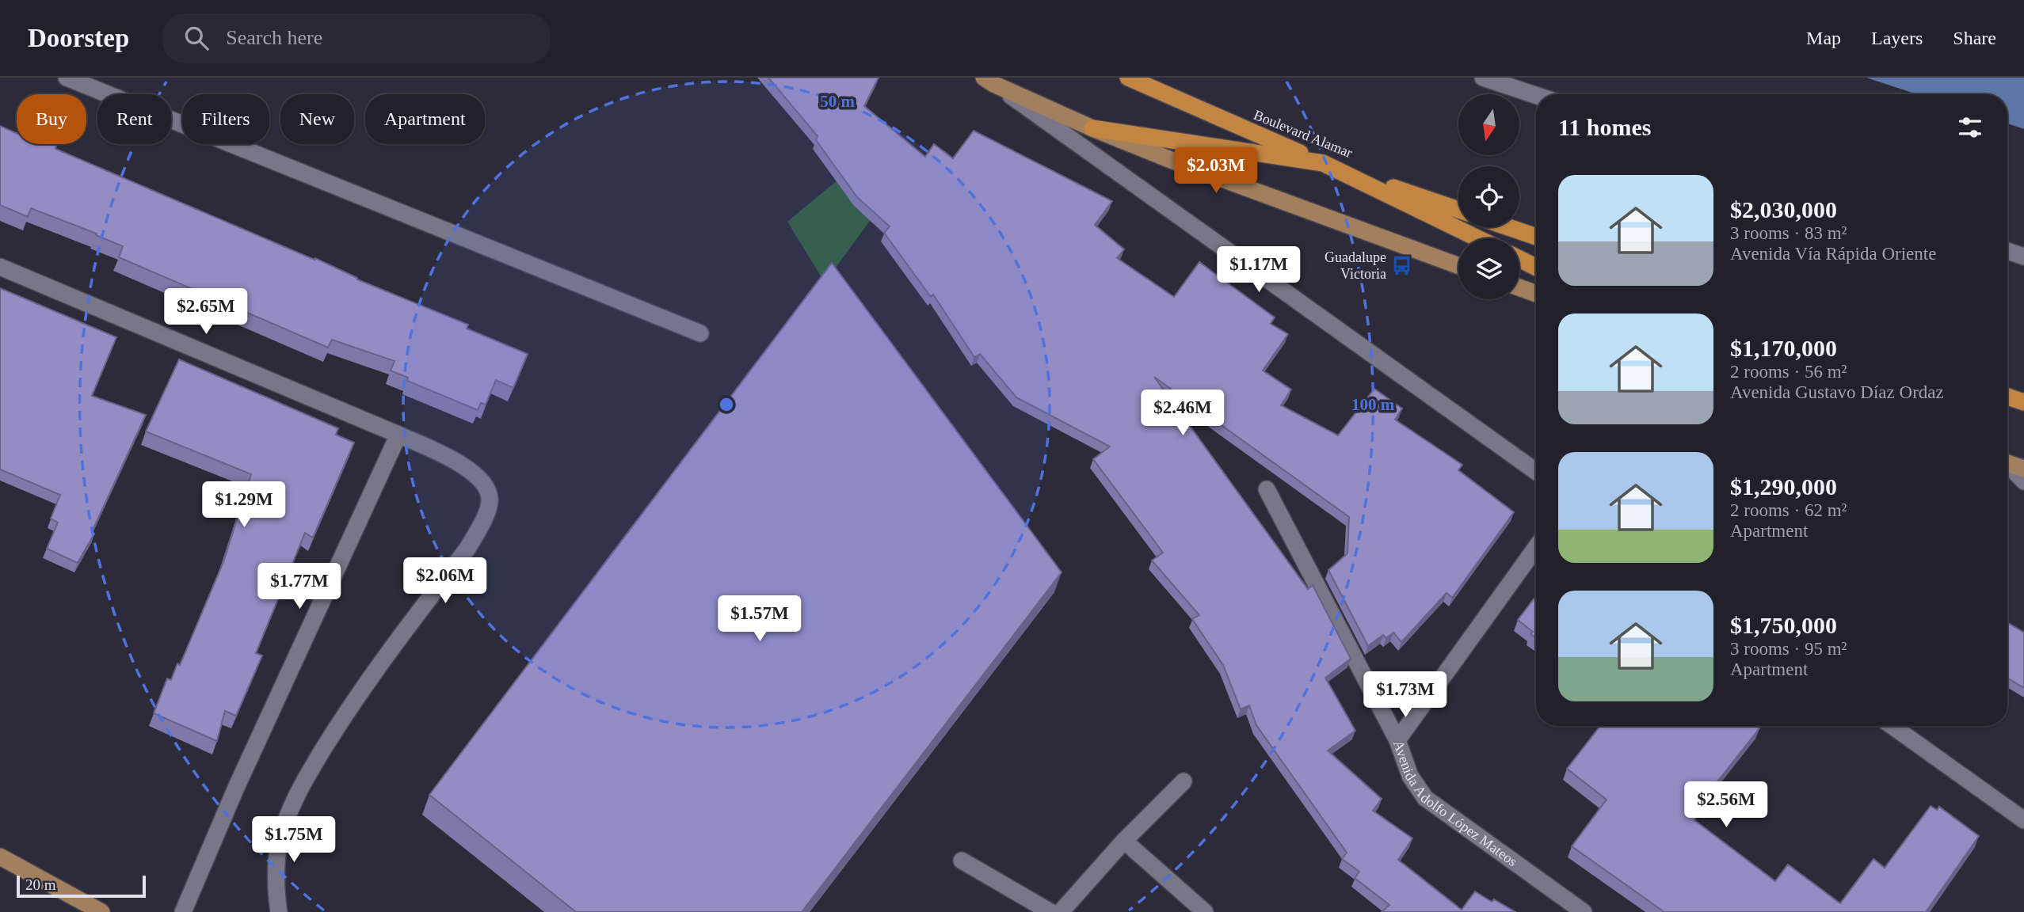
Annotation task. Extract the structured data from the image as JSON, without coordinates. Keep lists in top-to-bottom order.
{
  "streets": {
    "highway": ["Boulevard Alamar"],
    "street": ["Avenida Adolfo López Mateos"]
  },
  "places": {
    "bus stop": ["Guadalupe Victoria"]
  },
  "scale_bar": "20 m",
  "north": "bottom",
  "page": {
    "header": "Doorstep",
    "search": "Search here",
    "nav": ["Map", "Layers", "Share"],
    "chip": [
      "Buy",
      "Rent",
      "Filters",
      "New",
      "Apartment"
    ],
    "heading": "11 homes",
    "price": [
      "$2.03M",
      "$1.17M",
      "$2.65M",
      "$2.46M",
      "$1.29M",
      "$2.06M",
      "$1.77M",
      "$1.57M",
      "$1.73M",
      "$2.56M",
      "$1.75M"
    ],
    "list": [
      {
        "name": "$2,030,000",
        "note": "3 rooms · 83 m² · Avenida Vía Rápida Oriente"
      },
      {
        "name": "$1,170,000",
        "note": "2 rooms · 56 m² · Avenida Gustavo Díaz Ordaz"
      },
      {
        "name": "$1,290,000",
        "note": "2 rooms · 62 m² · Apartment"
      },
      {
        "name": "$1,750,000",
        "note": "3 rooms · 95 m² · Apartment"
      }
    ],
    "scale": "20 m"
  },
  "rings": ["50 m", "100 m"]
}
